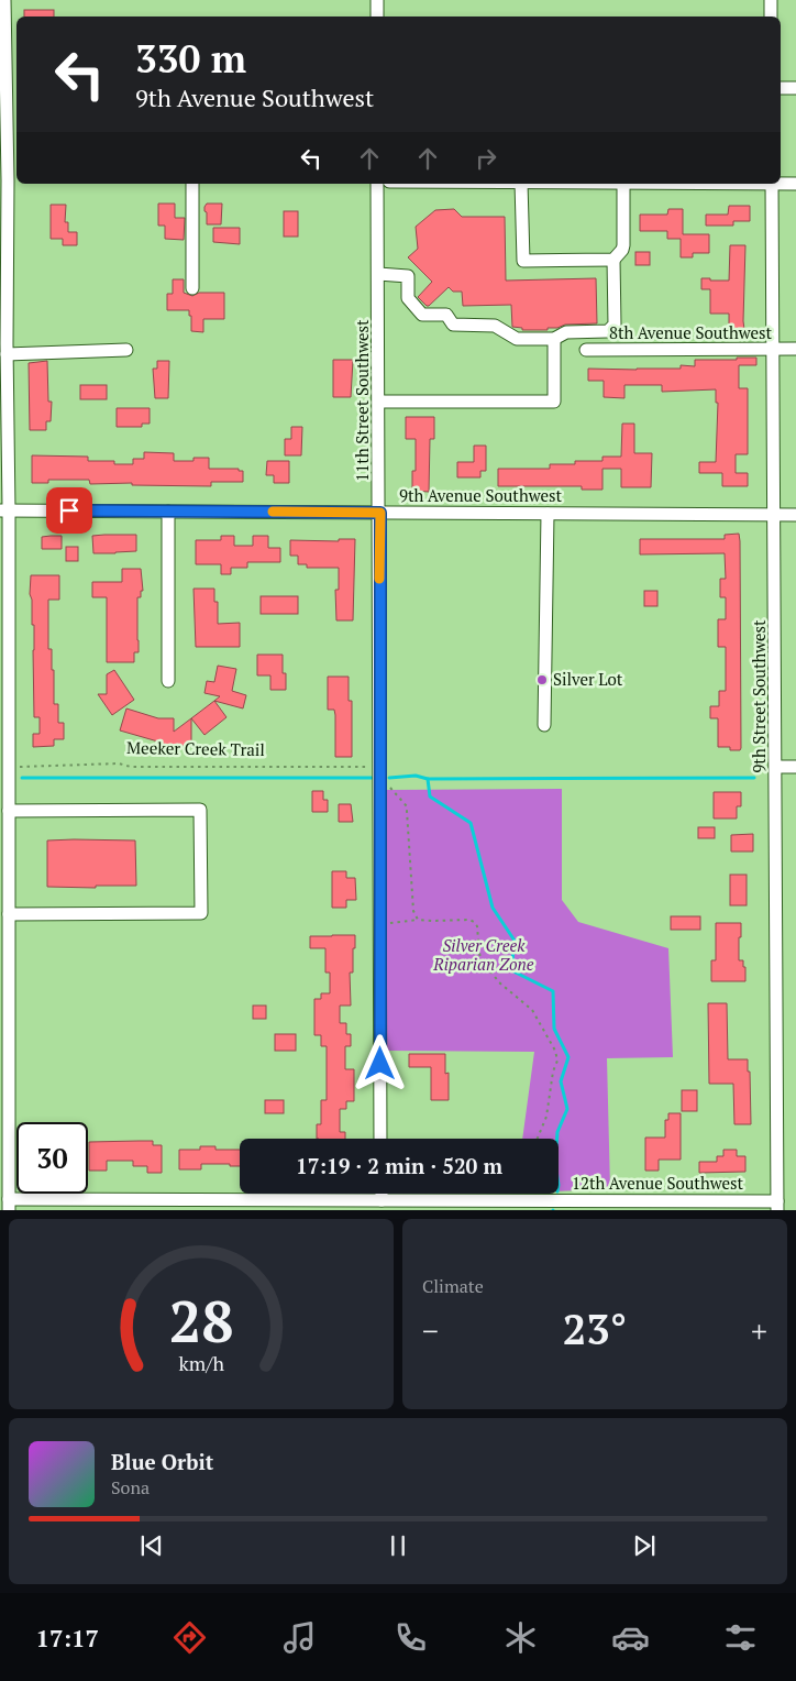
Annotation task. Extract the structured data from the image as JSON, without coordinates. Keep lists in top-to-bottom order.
{
  "streets": {
    "street": [
      "8th Avenue Southwest",
      "11th Street Southwest",
      "9th Avenue Southwest",
      "9th Street Southwest",
      "12th Avenue Southwest"
    ],
    "path": ["Meeker Creek Trail"]
  },
  "crossings": [
    ["8th Avenue Southwest", "9th Street Southwest"],
    ["11th Street Southwest", "9th Avenue Southwest"],
    ["9th Avenue Southwest", "9th Street Southwest"],
    ["9th Street Southwest", "12th Avenue Southwest"]
  ],
  "parks": ["Silver Creek Riparian Zone"],
  "places": ["Silver Lot"],
  "page": {
    "turn": ["330 m", "9th Avenue Southwest"],
    "limit": "30",
    "trip": "17:19 · 2 min · 520 m",
    "tile": "Climate",
    "heat": ["−", "23°", "+"],
    "song": ["Blue Orbit", "Sona"],
    "tabs": "17:17",
    "gauge": ["28", "km/h"]
  }
}
